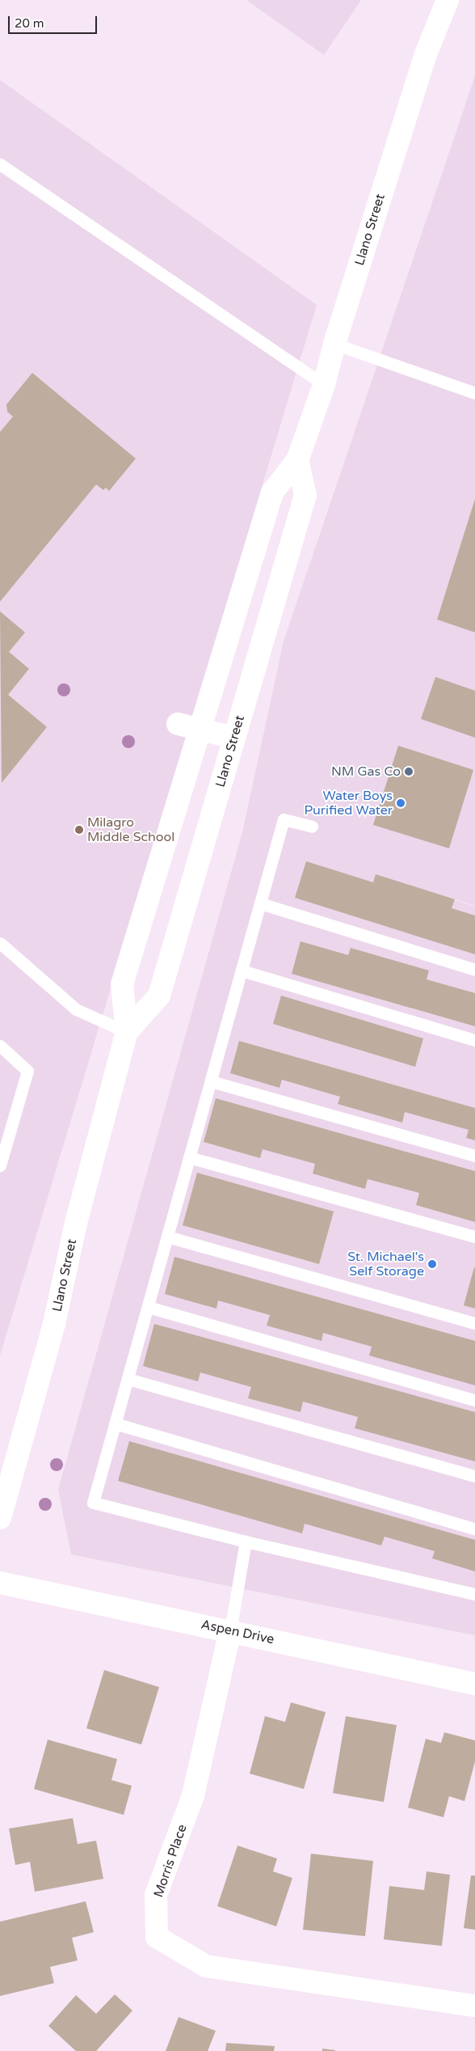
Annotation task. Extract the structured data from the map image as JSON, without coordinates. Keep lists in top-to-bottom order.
{
  "streets": {
    "street": ["Llano Street", "Aspen Drive", "Morris Place"]
  },
  "crossings": [
    ["Aspen Drive", "Morris Place"]
  ],
  "places": [
    "NM Gas Co",
    "Water Boys Purified Water",
    "Milagro Middle School",
    "St. Michael's Self Storage"
  ],
  "scale_bar": "20 m"
}
